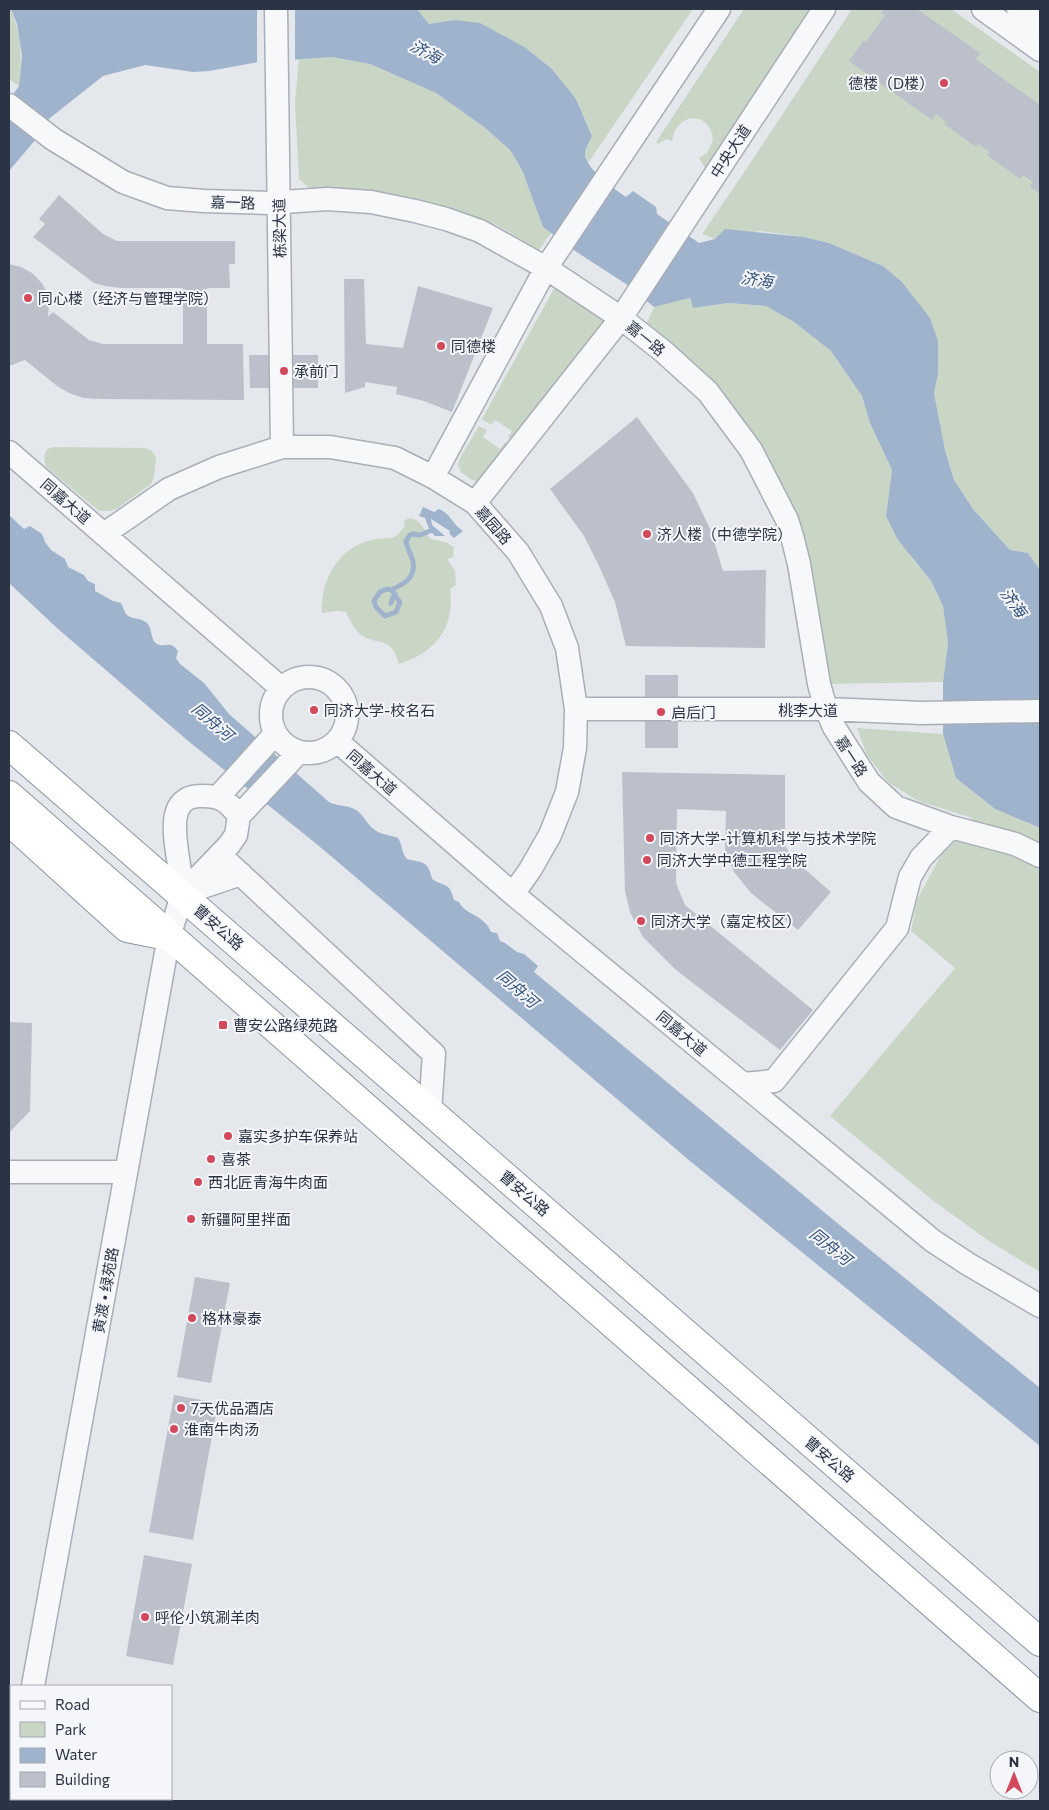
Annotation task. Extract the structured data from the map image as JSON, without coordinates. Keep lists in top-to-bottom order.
{
  "streets": {
    "highway": ["曹安公路"],
    "street": [
      "中央大道",
      "嘉一路",
      "栋梁大道",
      "同嘉大道",
      "嘉园路",
      "桃李大道",
      "黄渡 • 绿苑路"
    ]
  },
  "crossings": [
    ["中央大道", "嘉一路"],
    ["嘉一路", "栋梁大道"],
    ["嘉一路", "桃李大道"],
    ["栋梁大道", "嘉园路"],
    ["同嘉大道", "嘉园路"],
    ["嘉园路", "桃李大道"],
    ["曹安公路", "黄渡 • 绿苑路"]
  ],
  "water": ["济海", "同舟河"],
  "places": {
    "other": [
      "德楼（D楼）",
      "同心楼（经济与管理学院）",
      "同德楼",
      "承前门",
      "济人楼（中德学院）",
      "同济大学-校名石",
      "启后门",
      "同济大学-计算机科学与技术学院",
      "同济大学中德工程学院",
      "同济大学（嘉定校区）",
      "嘉实多护车保养站",
      "喜茶",
      "西北匠青海牛肉面",
      "新疆阿里拌面",
      "格林豪泰",
      "7天优品酒店",
      "淮南牛肉汤",
      "呼伦小筑涮羊肉"
    ],
    "transit": ["曹安公路绿苑路"]
  },
  "legend": [
    "Road",
    "Park",
    "Water",
    "Building"
  ],
  "north": "top"
}
